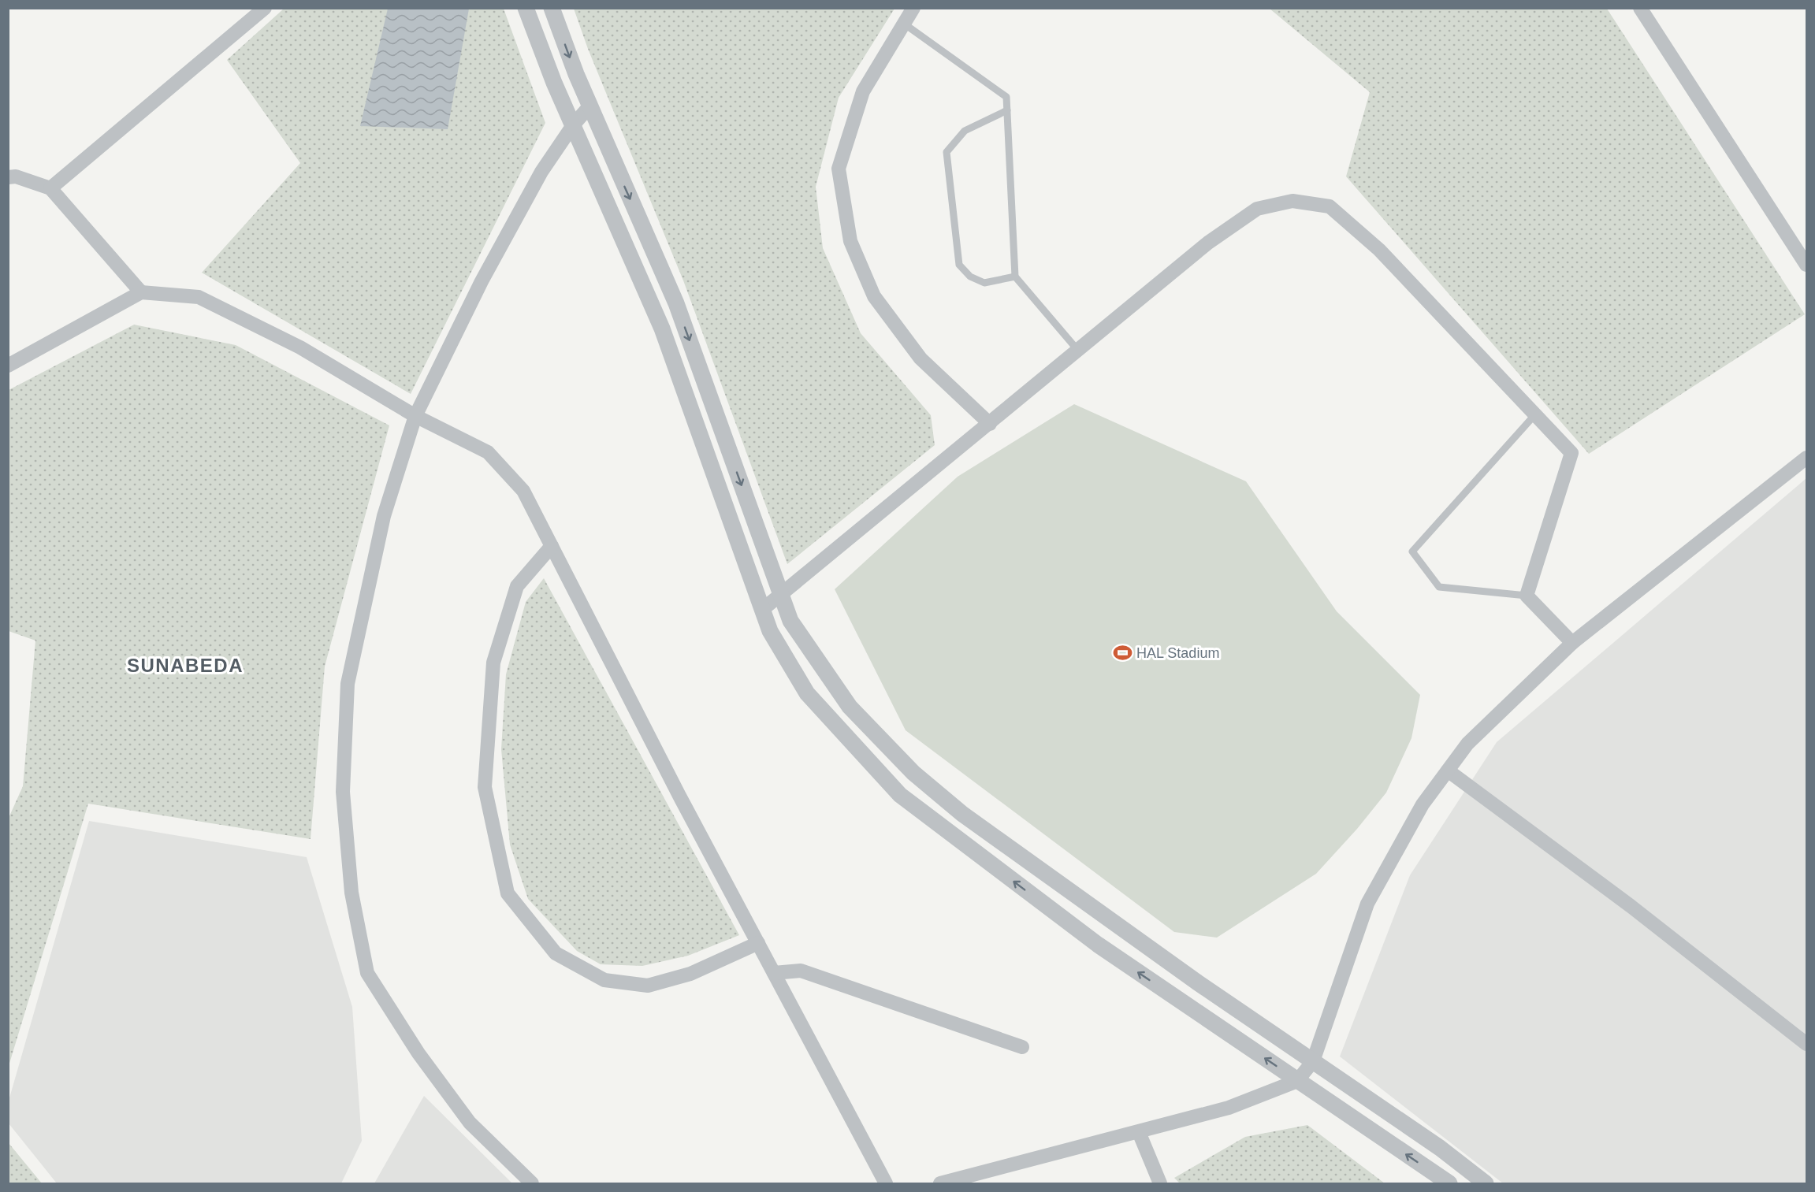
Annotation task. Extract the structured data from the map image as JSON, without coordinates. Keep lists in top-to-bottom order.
{
  "districts": ["SUNABEDA"],
  "places": {
    "sports": ["HAL Stadium"]
  }
}
